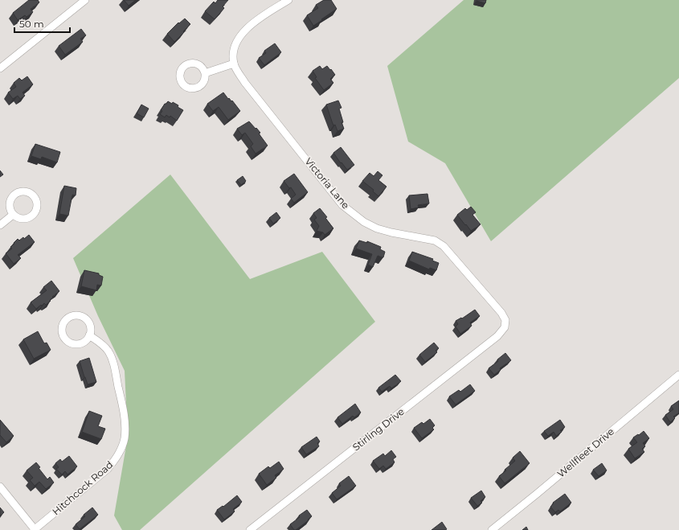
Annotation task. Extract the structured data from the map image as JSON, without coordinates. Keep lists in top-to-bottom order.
{
  "streets": {
    "street": [
      "Victoria Lane",
      "Stirling Drive",
      "Wellfleet Drive",
      "Hitchcock Road"
    ]
  },
  "crossings": [
    ["Victoria Lane", "Stirling Drive"]
  ],
  "scale_bar": "50 m"
}
